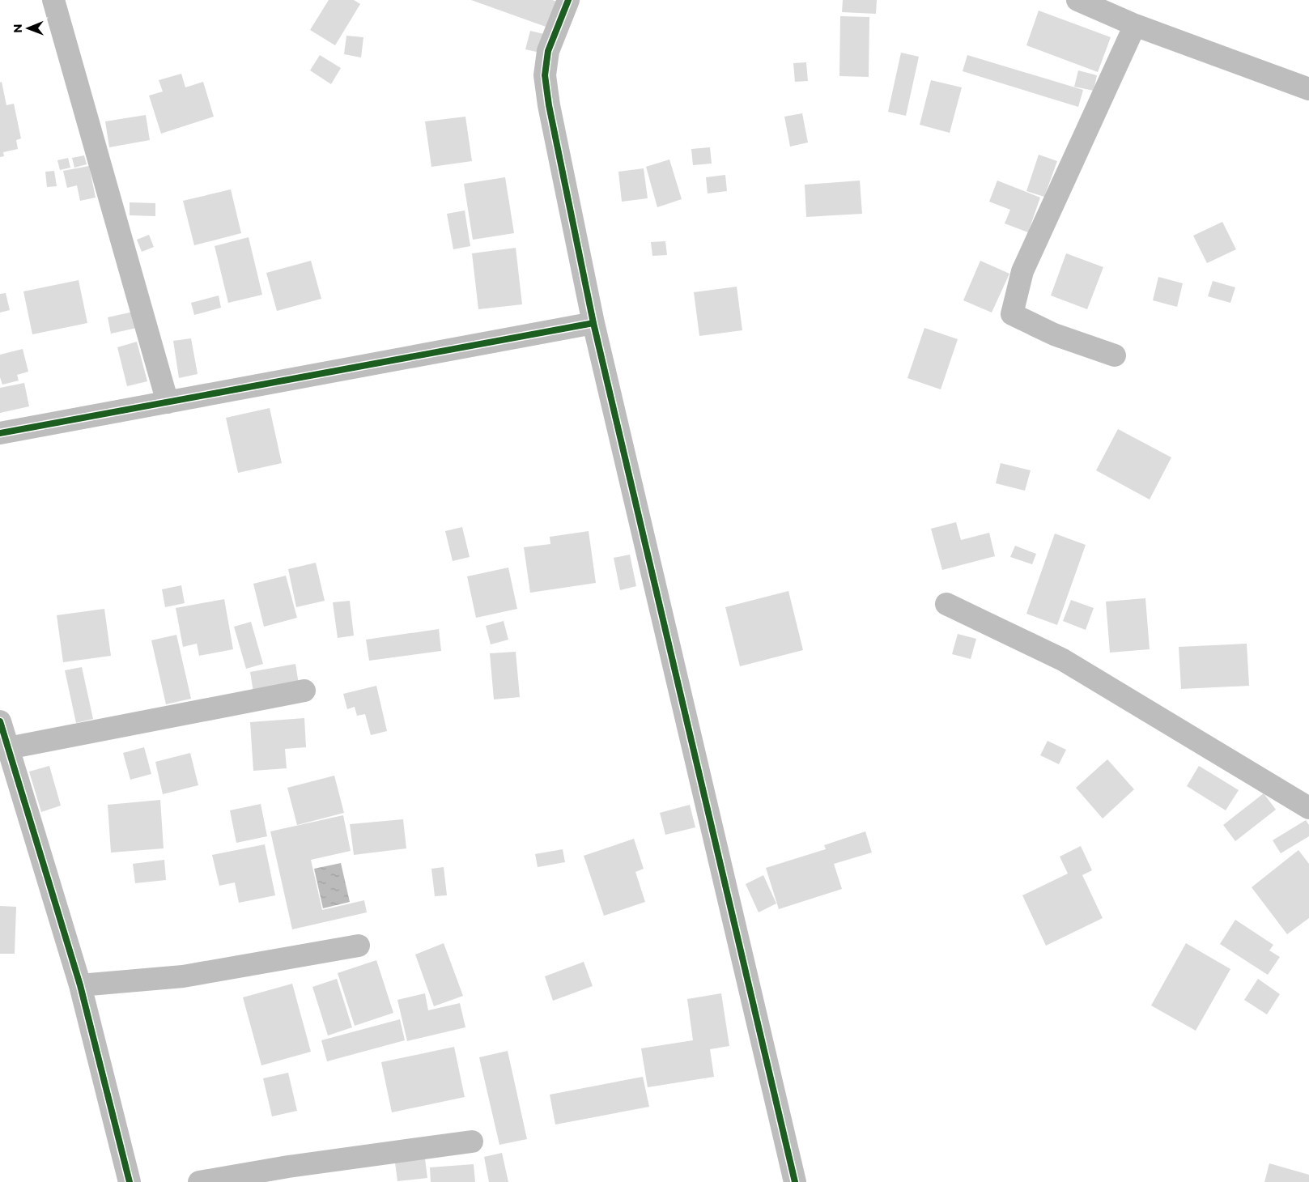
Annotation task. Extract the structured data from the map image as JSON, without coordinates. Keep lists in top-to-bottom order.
{
  "north": "left"
}
